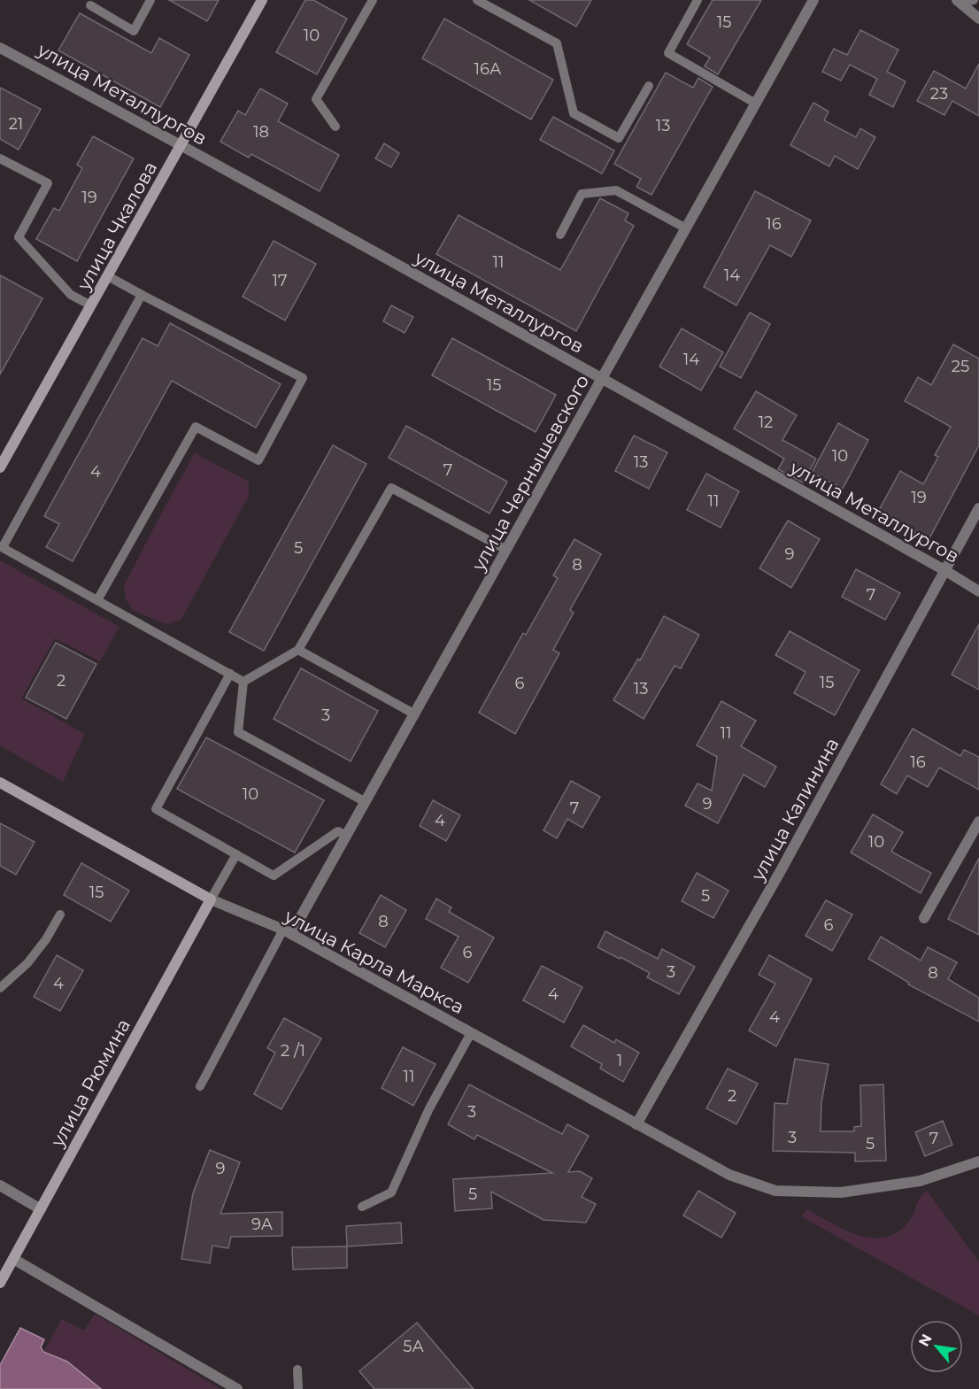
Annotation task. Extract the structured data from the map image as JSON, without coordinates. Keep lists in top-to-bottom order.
{
  "streets": {
    "main road": ["улица Чкалова", "улица Карла Маркса", "улица Рюмина"],
    "street": ["улица Металлургов", "улица Чернышевского", "улица Калинина"]
  },
  "crossings": [
    ["улица Металлургов", "улица Чкалова"],
    ["улица Металлургов", "улица Чернышевского"],
    ["улица Металлургов", "улица Калинина"],
    ["улица Чернышевского", "улица Карла Маркса"],
    ["улица Калинина", "улица Карла Маркса"],
    ["улица Карла Маркса", "улица Рюмина"]
  ],
  "house_numbers": [
    "15",
    "10",
    "16А",
    "23",
    "21",
    "13",
    "18",
    "19",
    "16",
    "11",
    "14",
    "17",
    "14",
    "25",
    "15",
    "12",
    "10",
    "13",
    "7",
    "4",
    "19",
    "11",
    "5",
    "9",
    "8",
    "7",
    "2",
    "15",
    "6",
    "13",
    "3",
    "11",
    "16",
    "10",
    "9",
    "7",
    "4",
    "10",
    "15",
    "5",
    "8",
    "6",
    "6",
    "3",
    "8",
    "4",
    "4",
    "4",
    "2 /1",
    "1",
    "11",
    "2",
    "3",
    "3",
    "7",
    "5",
    "9",
    "5",
    "9А",
    "5А"
  ],
  "north": "top left"
}
